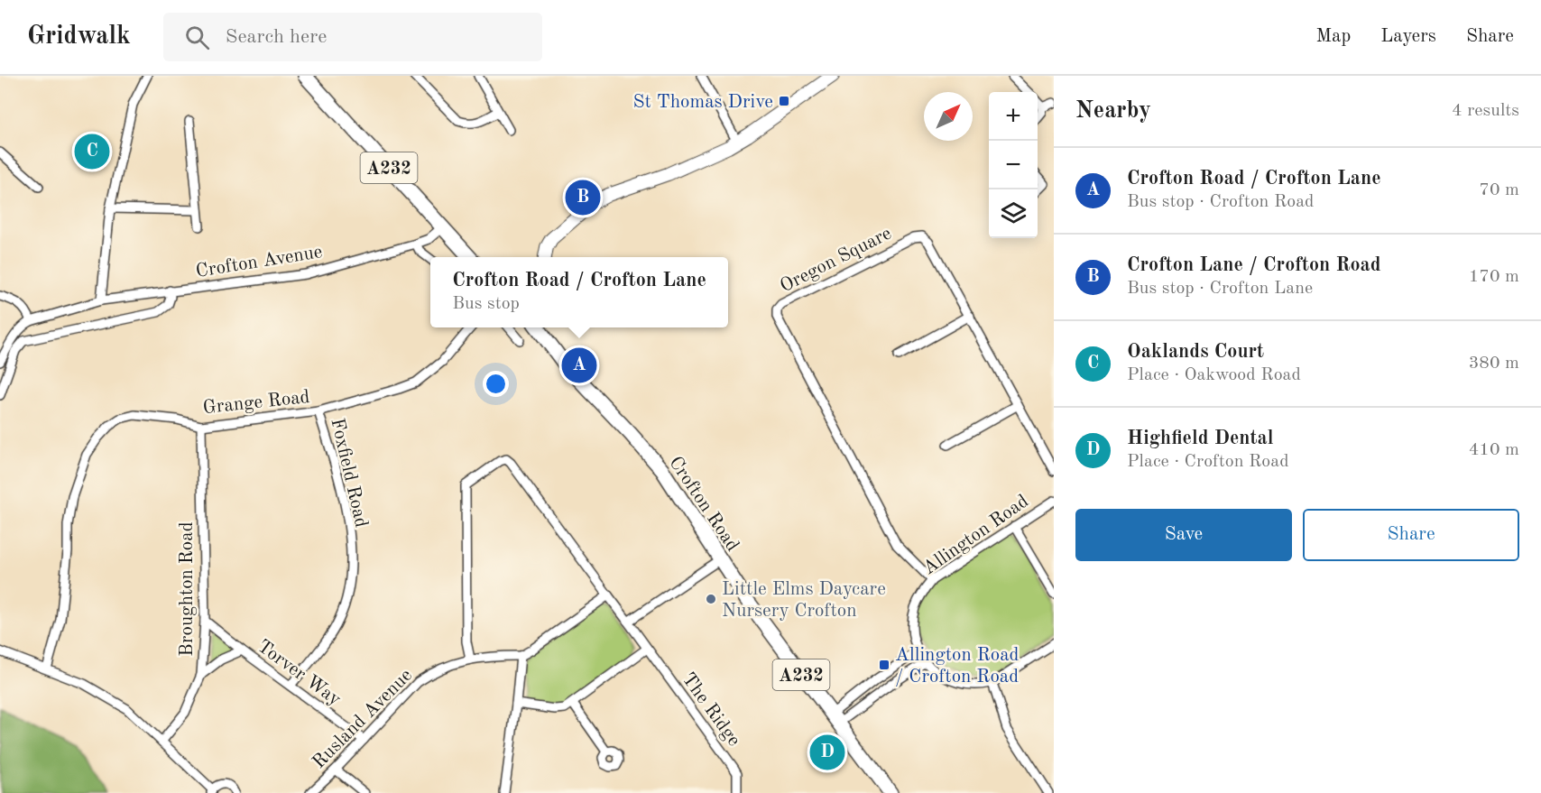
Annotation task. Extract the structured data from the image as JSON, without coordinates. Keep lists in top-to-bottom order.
{
  "streets": {
    "main road": ["A232", "Crofton Road"],
    "street": [
      "Oregon Square",
      "Crofton Avenue",
      "Grange Road",
      "Foxfield Road",
      "Allington Road",
      "Broughton Road",
      "Torver Way",
      "The Ridge",
      "Rusland Avenue"
    ]
  },
  "crossings": [
    ["A232", "Crofton Avenue"],
    ["Oregon Square", "Allington Road"],
    ["Grange Road", "Foxfield Road"],
    ["Grange Road", "Broughton Road"],
    ["Foxfield Road", "Torver Way"],
    ["Broughton Road", "Torver Way"],
    ["Torver Way", "Rusland Avenue"],
    ["The Ridge", "Rusland Avenue"]
  ],
  "places": {
    "transit": ["St Thomas Drive", "Allington Road / Crofton Road"],
    "other": ["Little Elms Daycare Nursery Crofton"]
  },
  "north": "top right",
  "page": {
    "header": "Gridwalk",
    "search": "Search here",
    "nav": ["Map", "Layers", "Share"],
    "heading": ["Nearby", "4 results"],
    "map_buttons": ["+", "−"],
    "pins": [
      "C",
      "B",
      "A",
      "D"
    ],
    "list": [
      {
        "mark": "A",
        "name": "Crofton Road / Crofton Lane",
        "note": "Bus stop · Crofton Road",
        "value": "70 m"
      },
      {
        "mark": "B",
        "name": "Crofton Lane / Crofton Road",
        "note": "Bus stop · Crofton Lane",
        "value": "170 m"
      },
      {
        "mark": "C",
        "name": "Oaklands Court",
        "note": "Place · Oakwood Road",
        "value": "380 m"
      },
      {
        "mark": "D",
        "name": "Highfield Dental",
        "note": "Place · Crofton Road",
        "value": "410 m"
      }
    ],
    "popup": ["Crofton Road / Crofton Lane", "Bus stop"],
    "buttons": ["Save", "Share"]
  }
}
